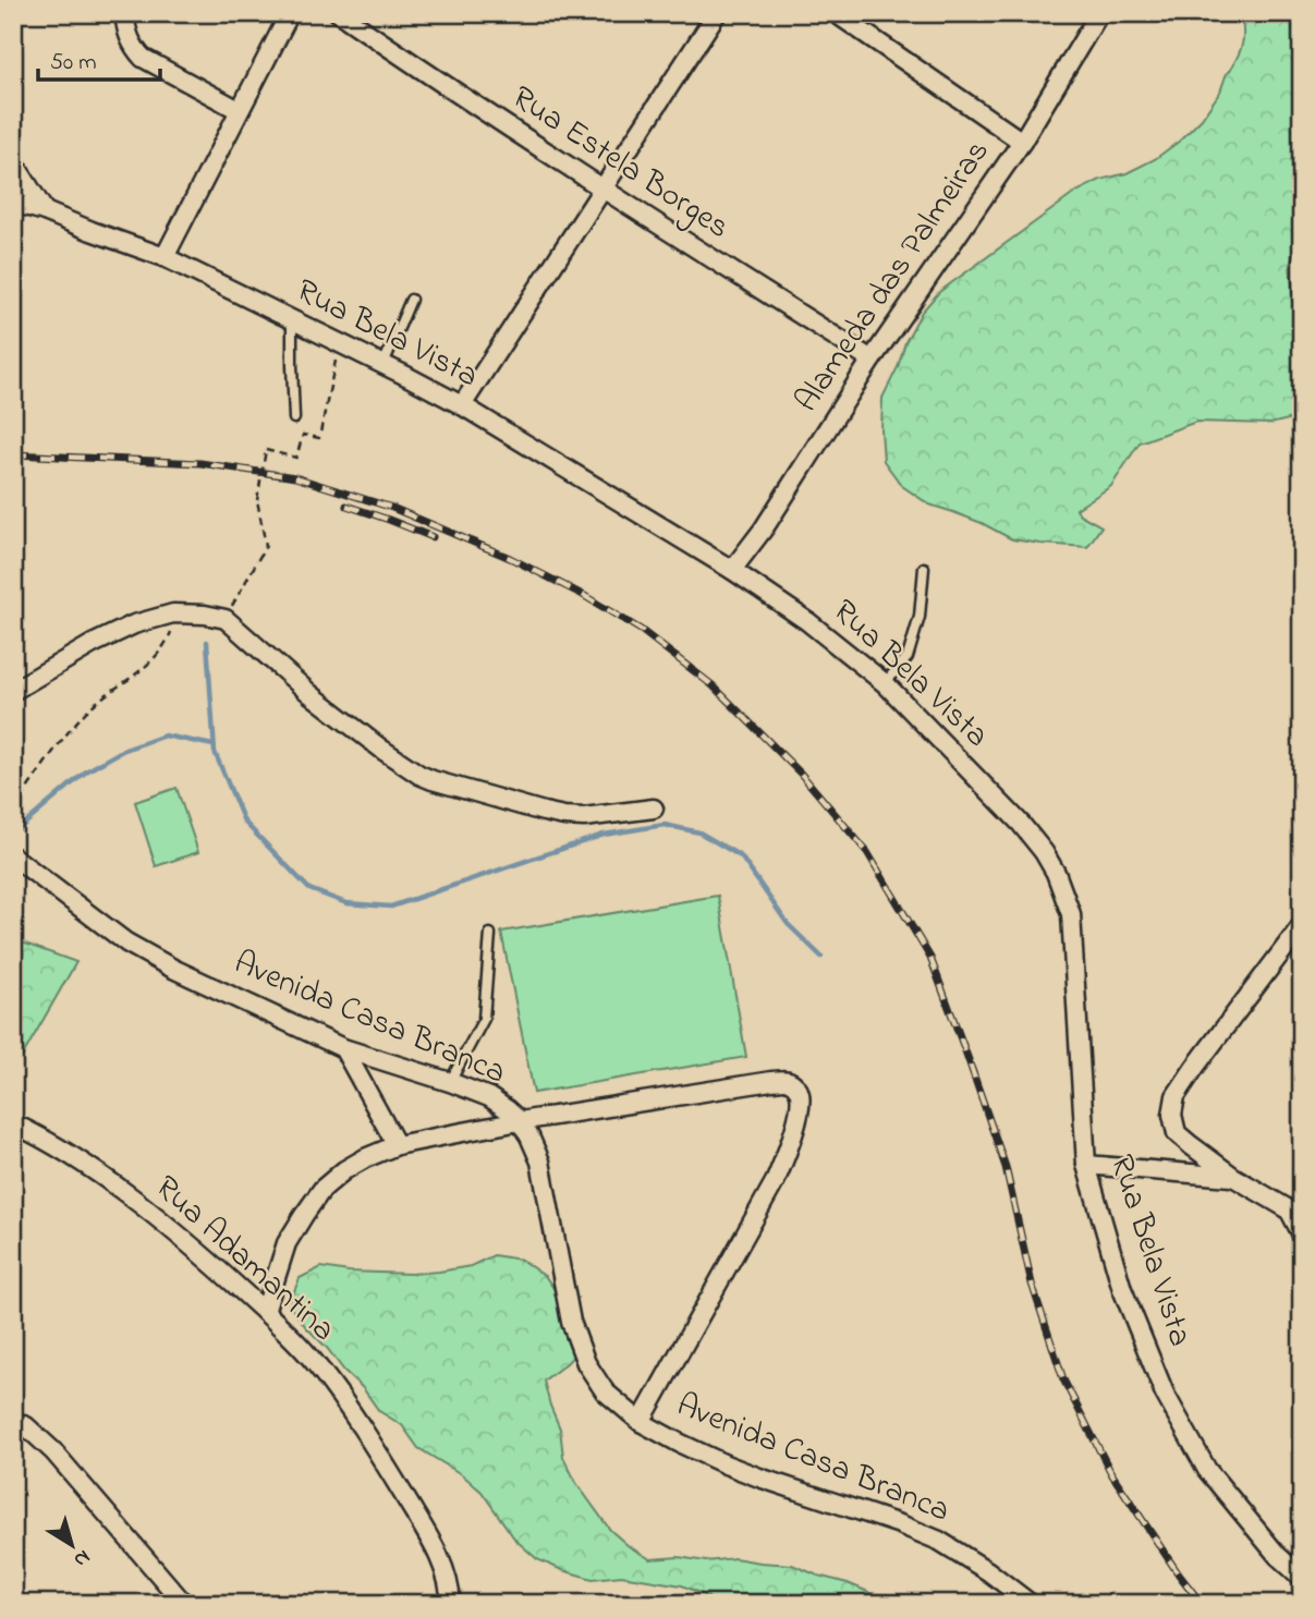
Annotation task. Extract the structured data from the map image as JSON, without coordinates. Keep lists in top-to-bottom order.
{
  "streets": {
    "street": [
      "Rua Estela Borges",
      "Alameda das Palmeiras",
      "Rua Bela Vista",
      "Avenida Casa Branca",
      "Rua Adamantina"
    ]
  },
  "crossings": [
    ["Rua Estela Borges", "Alameda das Palmeiras"],
    ["Alameda das Palmeiras", "Rua Bela Vista"]
  ],
  "scale_bar": "50 m",
  "north": "bottom right"
}
